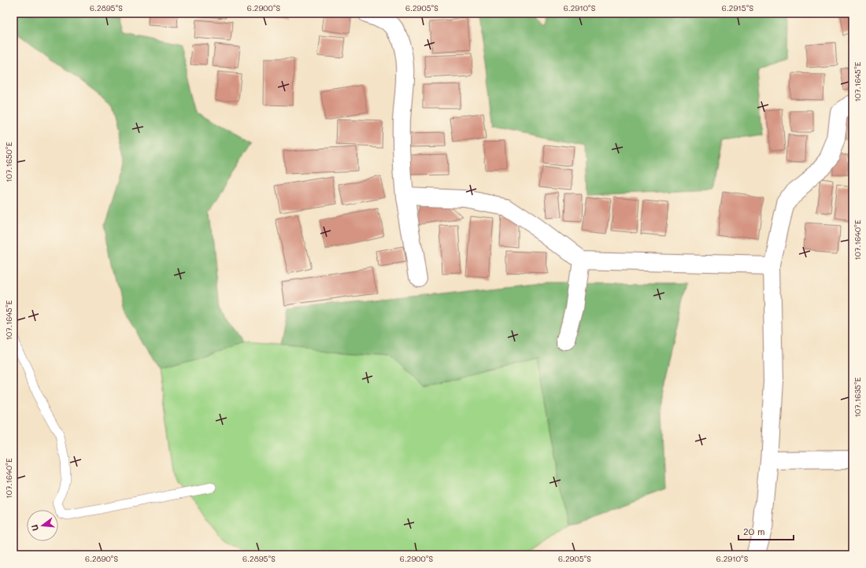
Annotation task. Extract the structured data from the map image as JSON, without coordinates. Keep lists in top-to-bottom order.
{
  "scale_bar": "20 m",
  "north": "left",
  "coordinates": [
    "6.2895°S",
    "6.2900°S",
    "6.2905°S",
    "6.2910°S",
    "6.2915°S",
    "107.1645°E",
    "107.1650°E",
    "107.1640°E",
    "107.1635°E",
    "6.2890°S"
  ]
}
